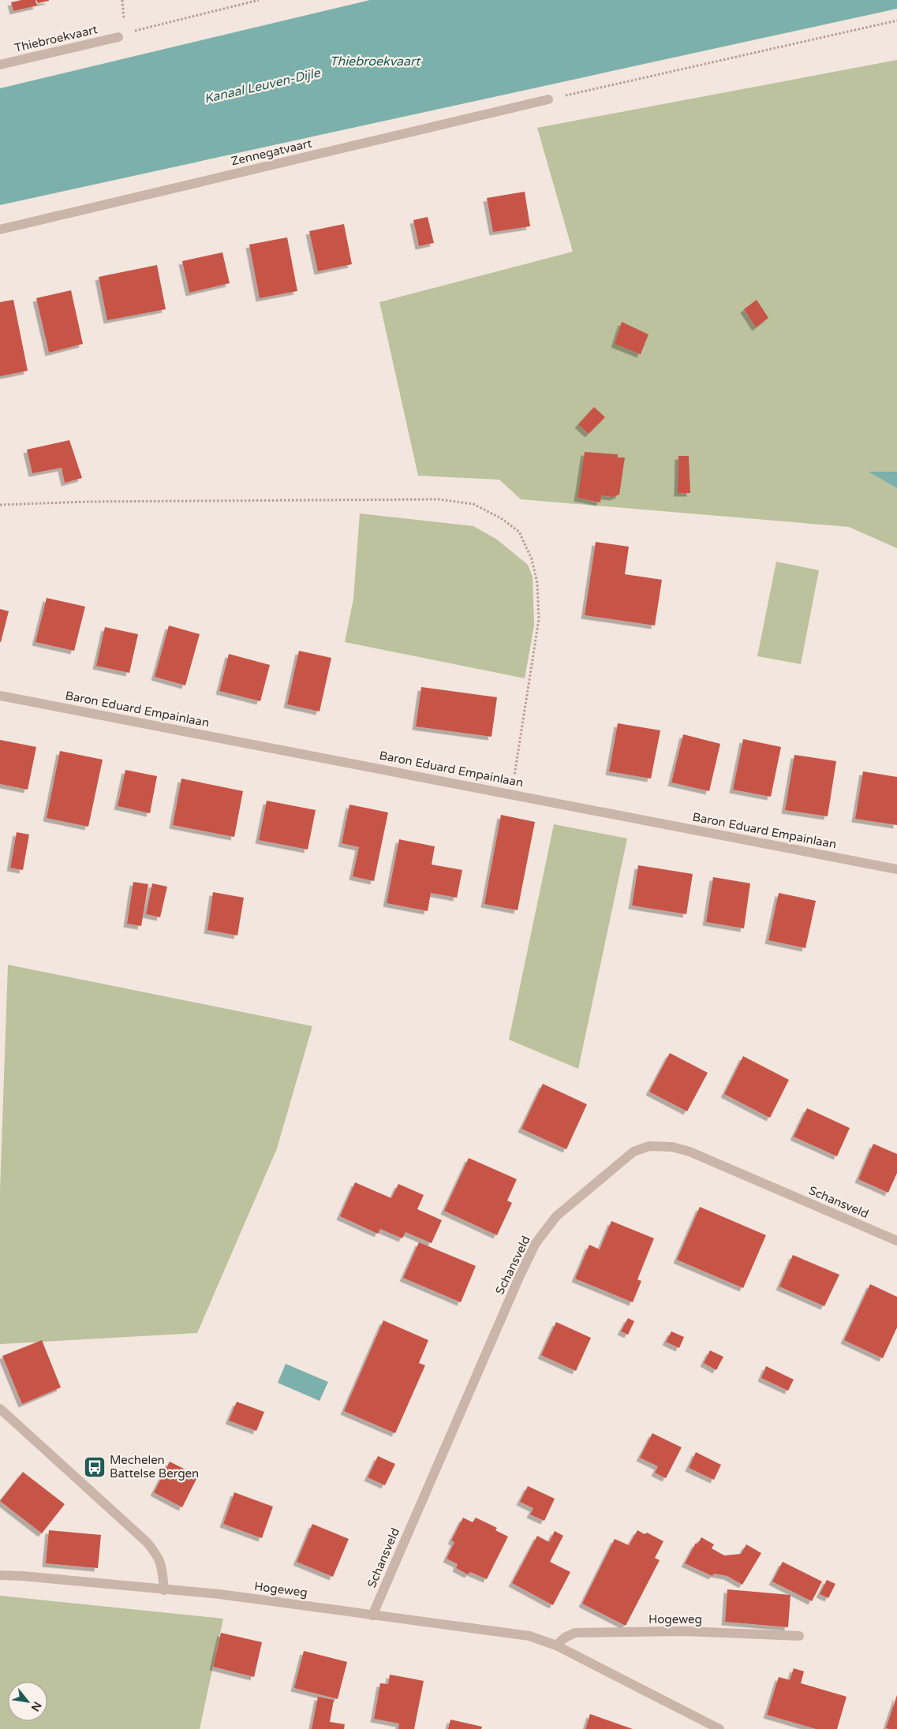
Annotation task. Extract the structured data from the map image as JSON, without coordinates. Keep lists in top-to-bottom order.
{
  "streets": {
    "street": [
      "Thiebroekvaart",
      "Zennegatvaart",
      "Baron Eduard Empainlaan",
      "Schansveld",
      "Hogeweg"
    ]
  },
  "crossings": [
    ["Schansveld", "Hogeweg"]
  ],
  "water": ["Thiebroekvaart", "Kanaal Leuven-Dijle"],
  "places": {
    "bus stop": ["Mechelen Battelse Bergen"]
  },
  "north": "bottom right"
}
